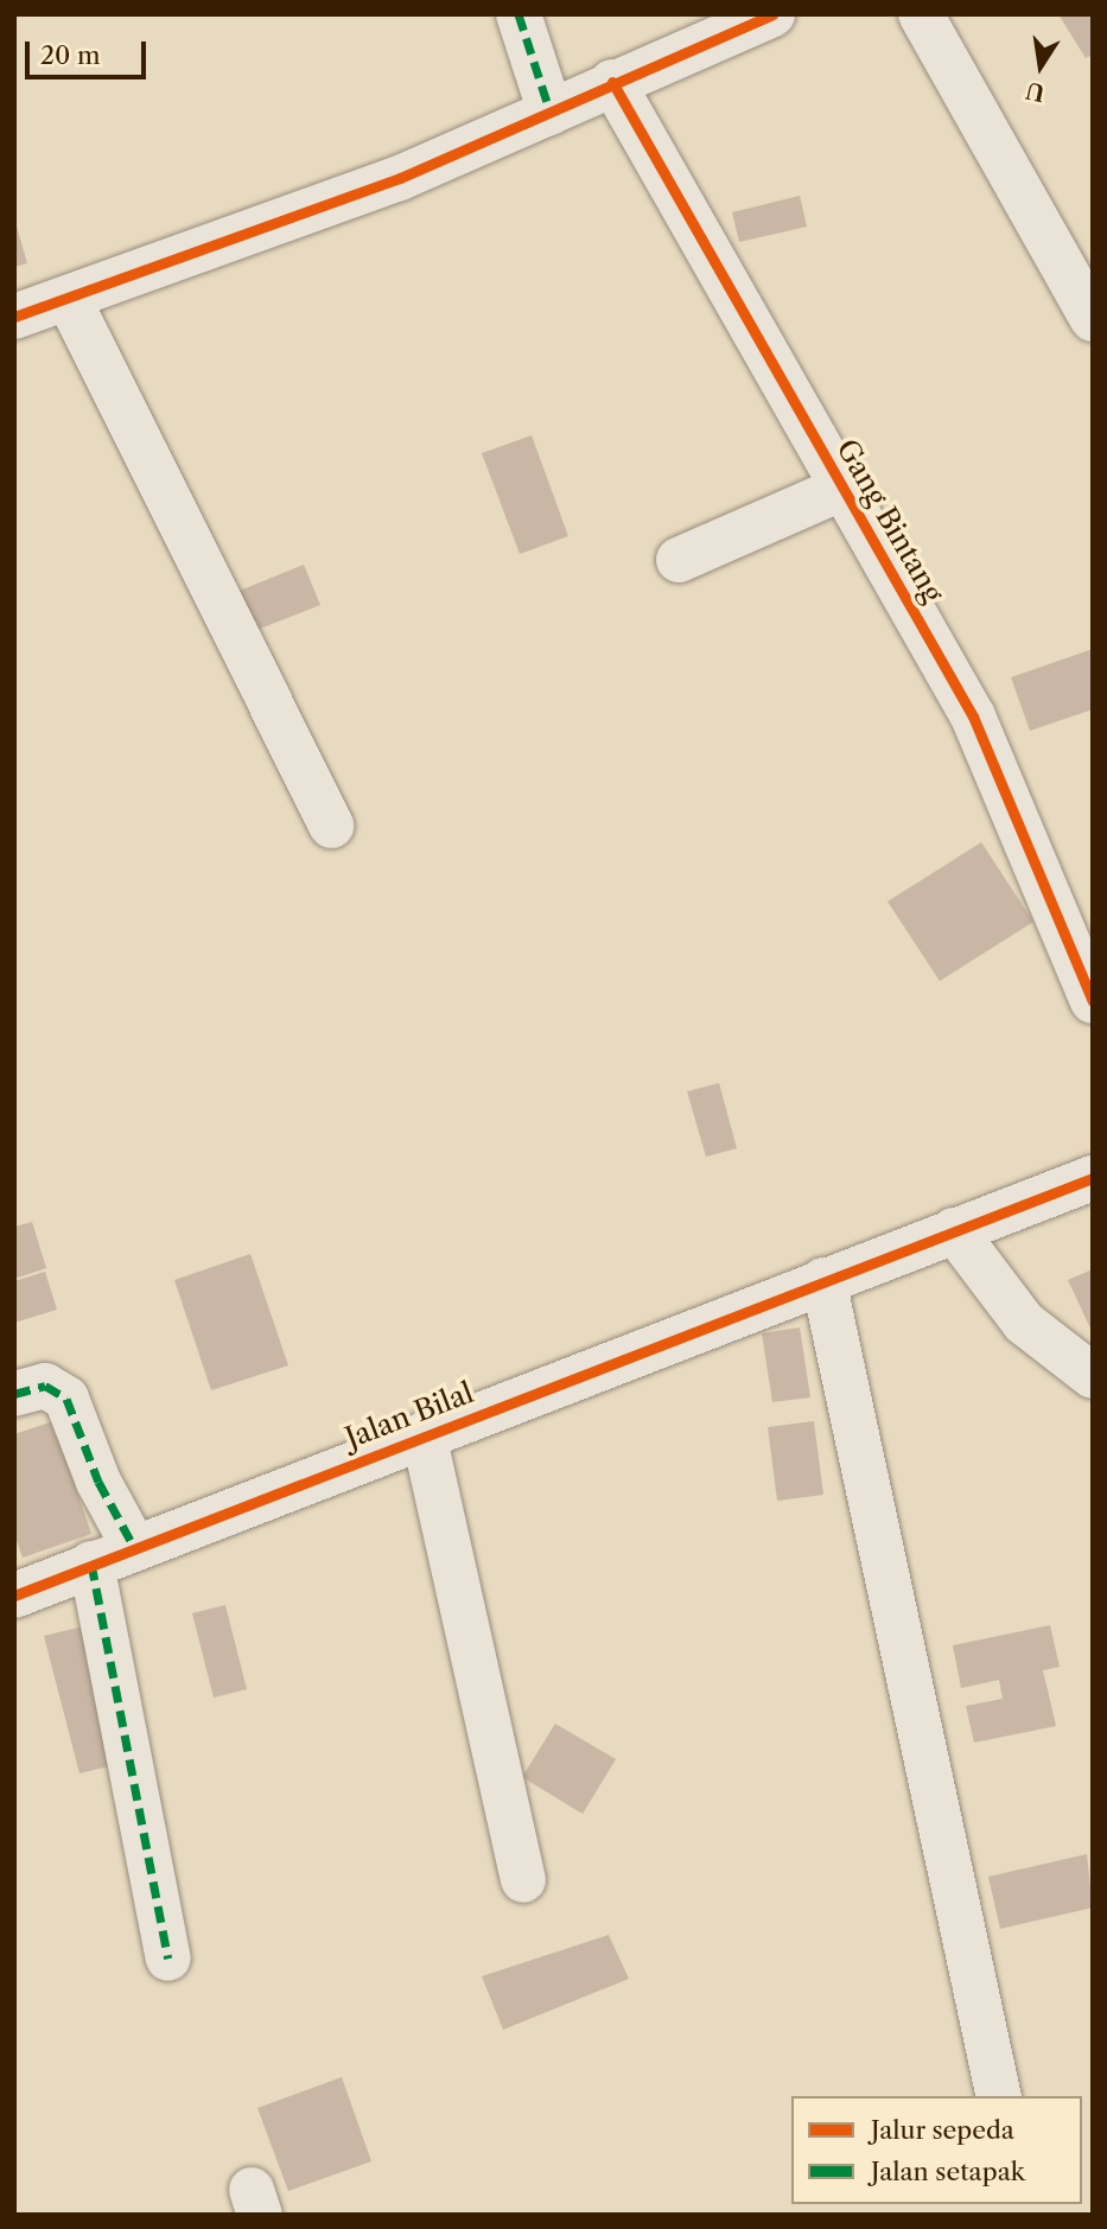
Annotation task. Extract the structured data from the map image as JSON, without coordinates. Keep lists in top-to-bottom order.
{
  "streets": {
    "street": ["Gang Bintang", "Jalan Bilal"]
  },
  "legend": ["Jalur sepeda", "Jalan setapak"],
  "scale_bar": "20 m",
  "north": "bottom"
}
